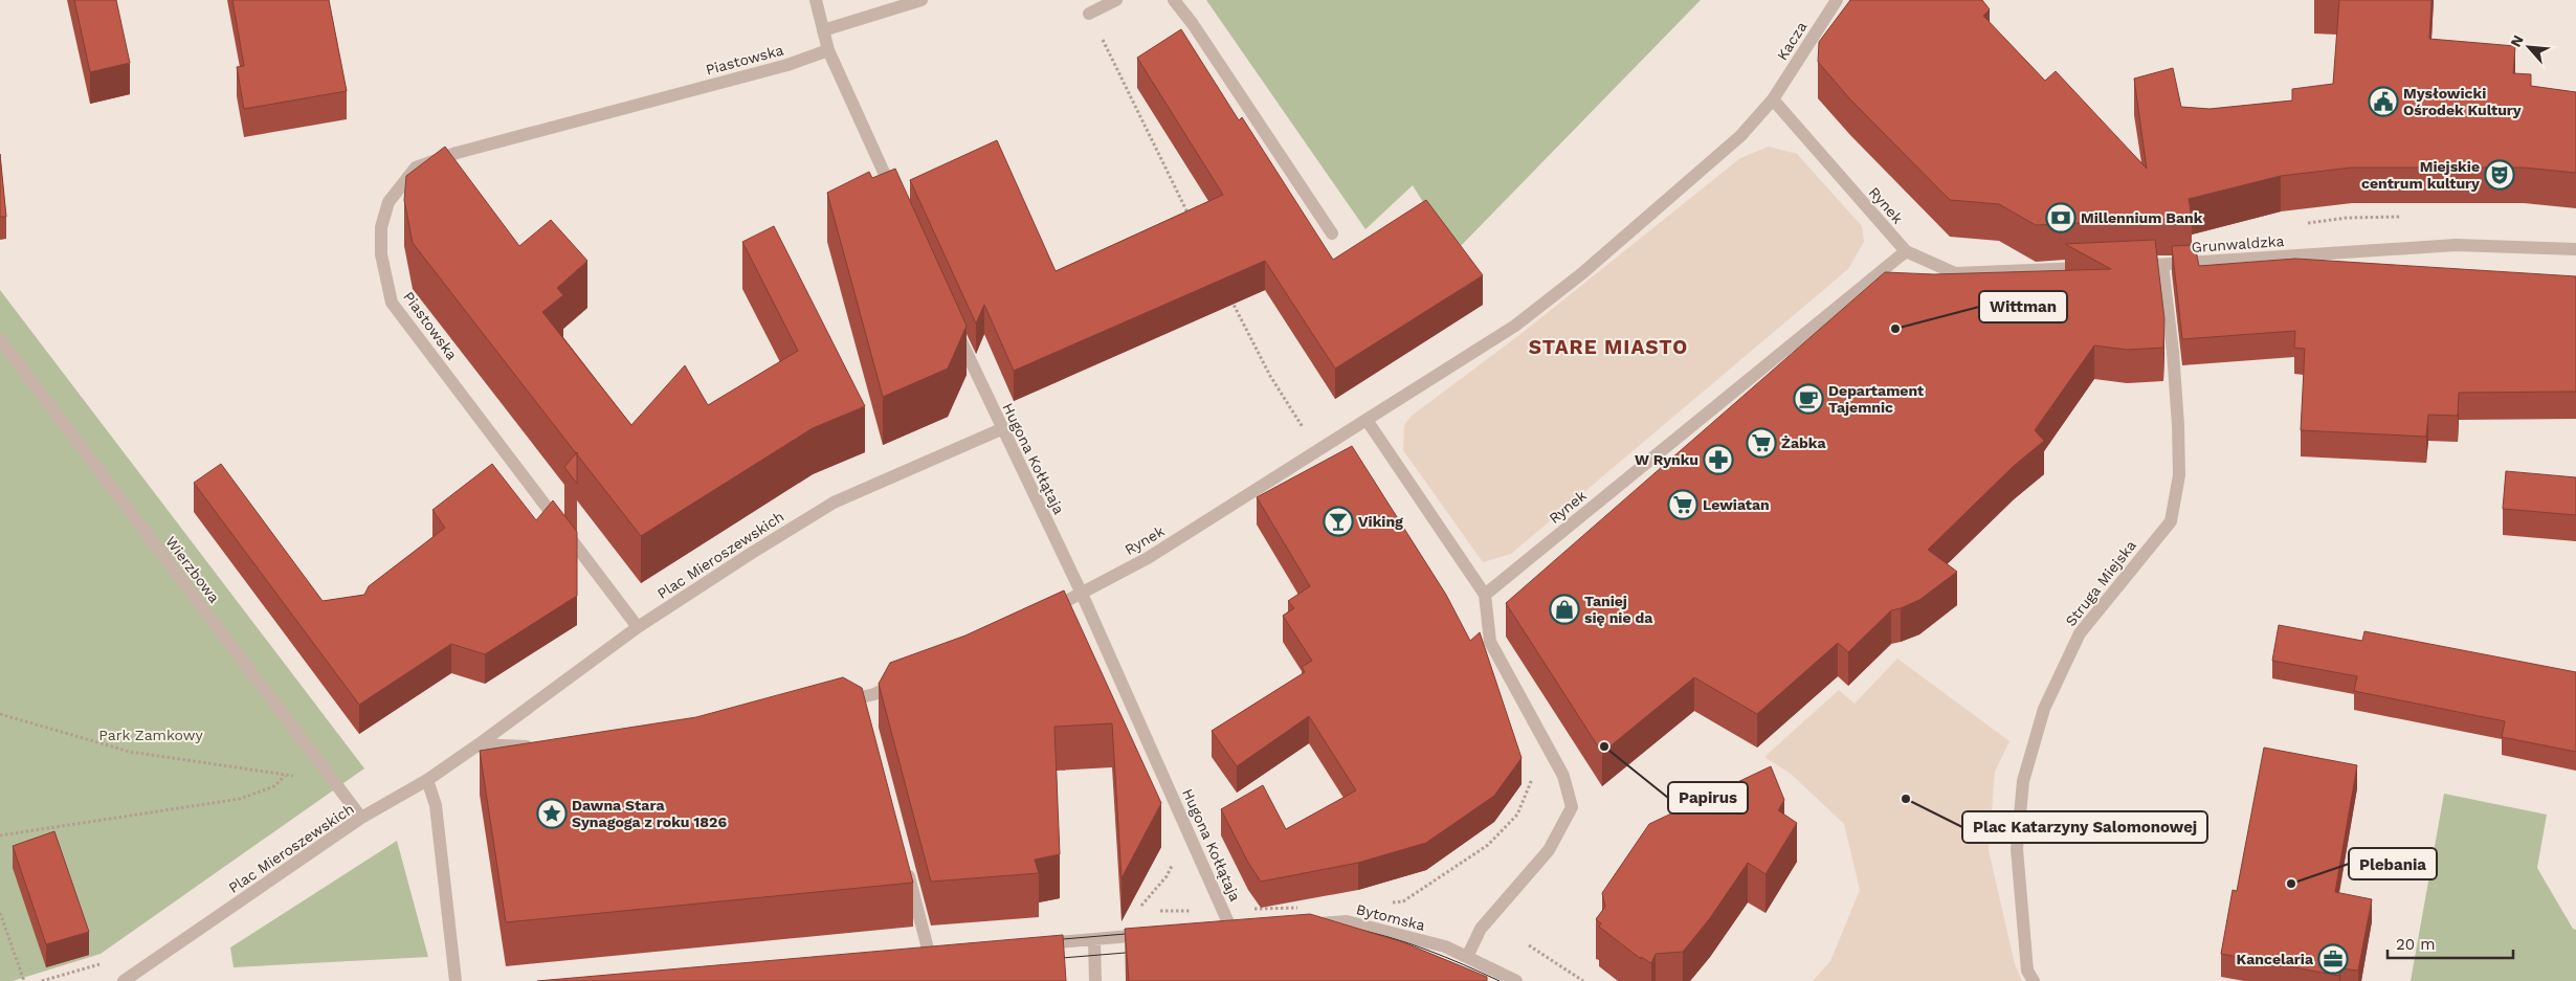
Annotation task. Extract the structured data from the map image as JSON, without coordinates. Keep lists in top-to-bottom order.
{
  "streets": {
    "street": [
      "Kacza",
      "Piastowska",
      "Rynek",
      "Grunwaldzka",
      "Hugona Kołłątaja",
      "Plac Mieroszewskich",
      "Wierzbowa",
      "Struga Miejska",
      "Bytomska"
    ]
  },
  "crossings": [
    ["Kacza", "Rynek"],
    ["Piastowska", "Plac Mieroszewskich"],
    ["Rynek", "Hugona Kołłątaja"],
    ["Grunwaldzka", "Struga Miejska"],
    ["Hugona Kołłątaja", "Plac Mieroszewskich"],
    ["Plac Mieroszewskich", "Wierzbowa"]
  ],
  "districts": ["STARE MIASTO"],
  "parks": ["Park Zamkowy"],
  "places": {
    "public building": ["Mysłowicki Ośrodek Kultury"],
    "theatre": ["Miejskie centrum kultury"],
    "bank": ["Millennium Bank"],
    "other": [
      "Wittman",
      "Papirus",
      "Plac Katarzyny Salomonowej",
      "Plebania"
    ],
    "cafe": ["Departament Tajemnic"],
    "supermarket": ["Żabka", "Lewiatan"],
    "pharmacy": ["W Rynku"],
    "bar": ["Viking"],
    "shop": ["Taniej się nie da"],
    "place": ["Dawna Stara Synagoga z roku 1826"],
    "office": ["Kancelaria"]
  },
  "scale_bar": "20 m",
  "north": "top left"
}
